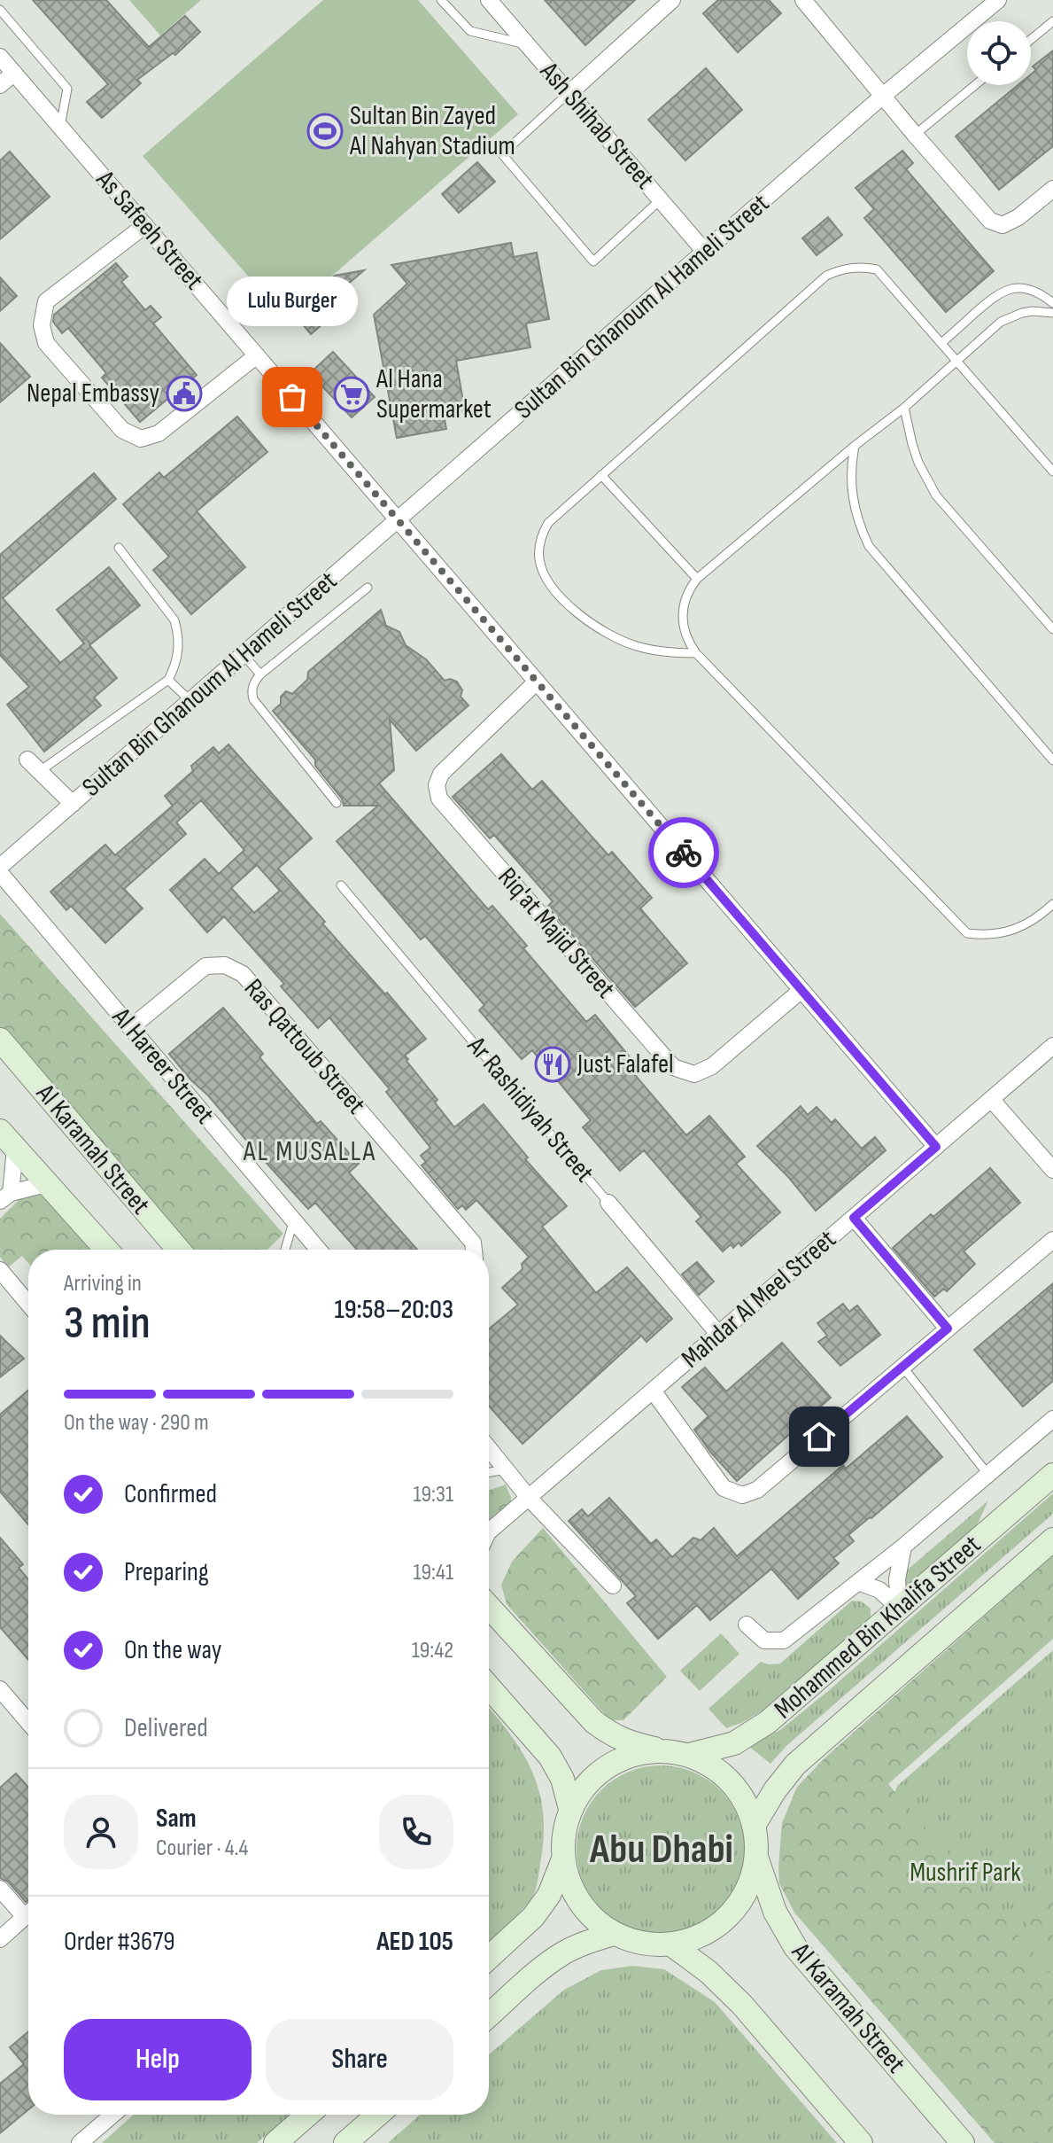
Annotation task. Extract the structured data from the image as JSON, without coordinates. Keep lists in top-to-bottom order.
{
  "streets": {
    "main road": ["Al Karamah Street", "Mohammed Bin Khalifa Street"],
    "street": [
      "Ash Shihab Street",
      "As Safeeh Street",
      "Sultan Bin Ghanoum Al Hameli Street",
      "Riq'at Majid Street",
      "Ras Qattoub Street",
      "Al Hareer Street",
      "Ar Rashidiyah Street",
      "Mahdar Al Meel Street"
    ]
  },
  "crossings": [
    ["Ash Shihab Street", "Sultan Bin Ghanoum Al Hameli Street"],
    ["As Safeeh Street", "Sultan Bin Ghanoum Al Hameli Street"],
    ["As Safeeh Street", "Riq'at Majid Street"],
    ["As Safeeh Street", "Mahdar Al Meel Street"],
    ["Ras Qattoub Street", "Al Hareer Street"],
    ["Ar Rashidiyah Street", "Mahdar Al Meel Street"],
    ["Al Karamah Street", "Mohammed Bin Khalifa Street"]
  ],
  "districts": ["AL MUSALLA", "Abu Dhabi"],
  "parks": ["Mushrif Park"],
  "places": {
    "sports": ["Sultan Bin Zayed Al Nahyan Stadium"],
    "public building": ["Nepal Embassy"],
    "supermarket": ["Al Hana Supermarket"],
    "other": ["Lulu Burger"],
    "restaurant": ["Just Falafel"]
  },
  "page": {
    "bubble": "Lulu Burger",
    "heading": ["3 min", "Arriving in", "19:58–20:03"],
    "panel": [
      "Sam",
      "Courier · 4.4",
      "Order #3679",
      "AED 105"
    ],
    "bar": "On the way · 290 m",
    "list": [
      ["Confirmed", "19:31"],
      ["Preparing", "19:41"],
      ["On the way", "19:42"],
      "Delivered"
    ],
    "buttons": ["Help", "Share"]
  }
}
